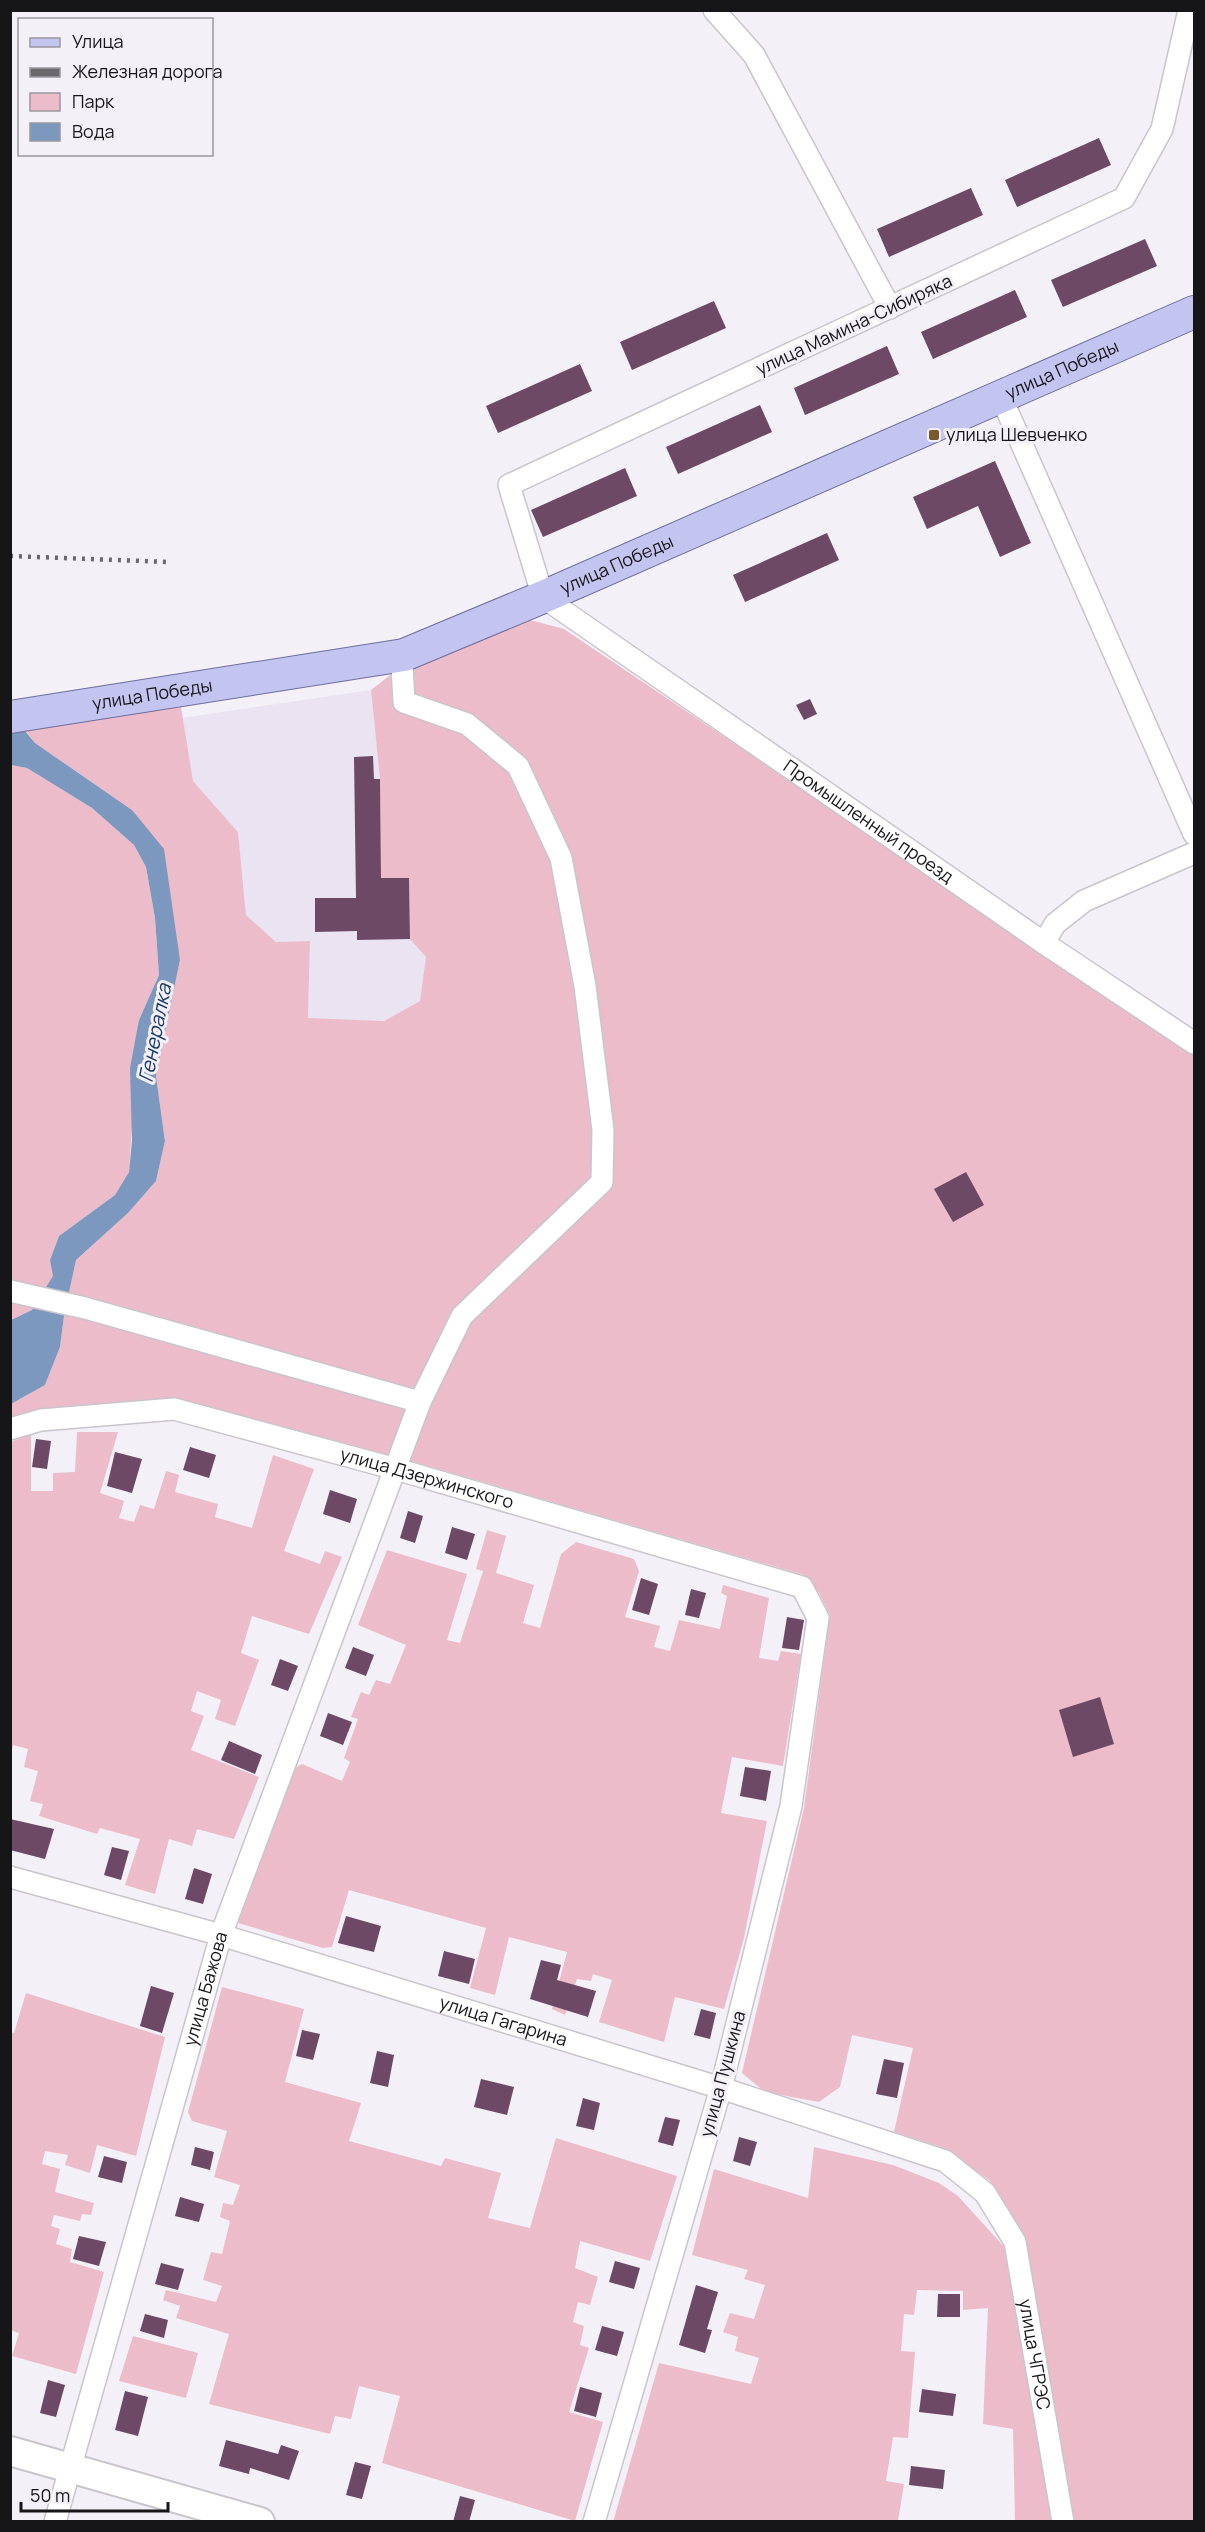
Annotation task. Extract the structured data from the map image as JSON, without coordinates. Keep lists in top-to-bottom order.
{
  "streets": {
    "main road": ["улица Победы"],
    "street": [
      "улица Мамина-Сибиряка",
      "Промышленный проезд",
      "улица Дзержинского",
      "улица Бажова",
      "улица Гагарина",
      "улица Пушкина",
      "улица ЧГРЭС"
    ]
  },
  "crossings": [
    ["улица Мамина-Сибиряка", "улица Победы"],
    ["улица Мамина-Сибиряка", "Промышленный проезд"],
    ["улица Победы", "Промышленный проезд"],
    ["улица Победы", "улица Бажова"],
    ["улица Дзержинского", "улица Бажова"],
    ["улица Дзержинского", "улица Пушкина"],
    ["улица Бажова", "улица Гагарина"],
    ["улица Гагарина", "улица Пушкина"],
    ["улица Гагарина", "улица ЧГРЭС"]
  ],
  "water": ["Генералка"],
  "places": {
    "transit": ["улица Шевченко"]
  },
  "legend": [
    "Улица",
    "Железная дорога",
    "Парк",
    "Вода"
  ],
  "scale_bar": "50 m"
}
